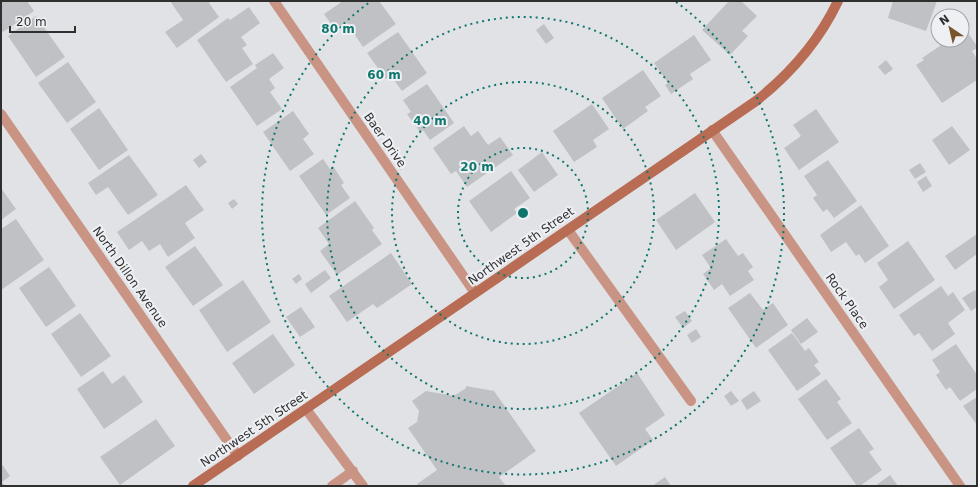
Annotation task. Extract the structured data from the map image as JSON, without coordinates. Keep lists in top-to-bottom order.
{
  "streets": {
    "street": [
      "Baer Drive",
      "Northwest 5th Street",
      "North Dillon Avenue",
      "Rock Place"
    ]
  },
  "crossings": [
    ["Baer Drive", "Northwest 5th Street"],
    ["Northwest 5th Street", "North Dillon Avenue"],
    ["Northwest 5th Street", "Rock Place"]
  ],
  "scale_bar": "20 m",
  "north": "top left",
  "rings": [
    "80 m",
    "60 m",
    "40 m",
    "20 m"
  ]
}
